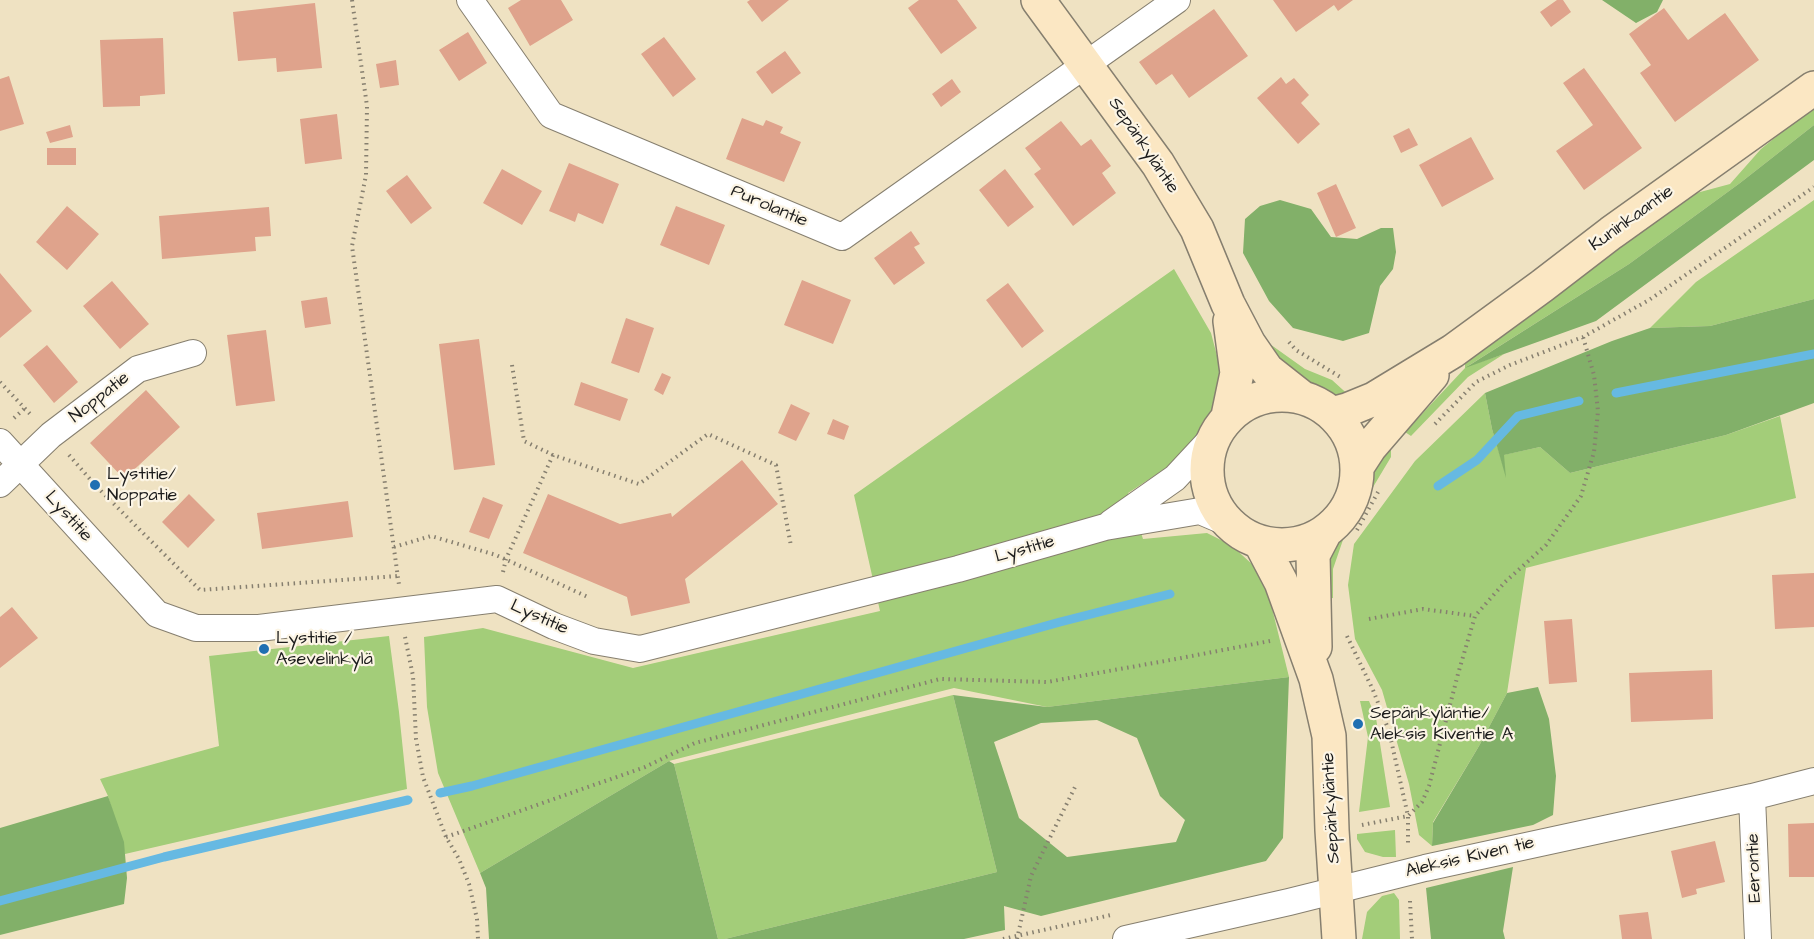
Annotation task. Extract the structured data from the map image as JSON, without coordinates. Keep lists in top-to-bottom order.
{
  "streets": {
    "main road": ["Sepänkyläntie", "Kuninkaantie"],
    "street": [
      "Purolantie",
      "Noppatie",
      "Lystitie",
      "Aleksis Kiven tie",
      "Eerontie"
    ]
  },
  "crossings": [
    ["Sepänkyläntie", "Purolantie"],
    ["Sepänkyläntie", "Kuninkaantie"],
    ["Sepänkyläntie", "Lystitie"],
    ["Sepänkyläntie", "Aleksis Kiven tie"],
    ["Kuninkaantie", "Lystitie"],
    ["Noppatie", "Lystitie"],
    ["Aleksis Kiven tie", "Eerontie"]
  ],
  "places": ["Lystitie/ Noppatie", "Lystitie / Asevelinkylä", "Sepänkyläntie/ Aleksis Kiventie A"]
}
